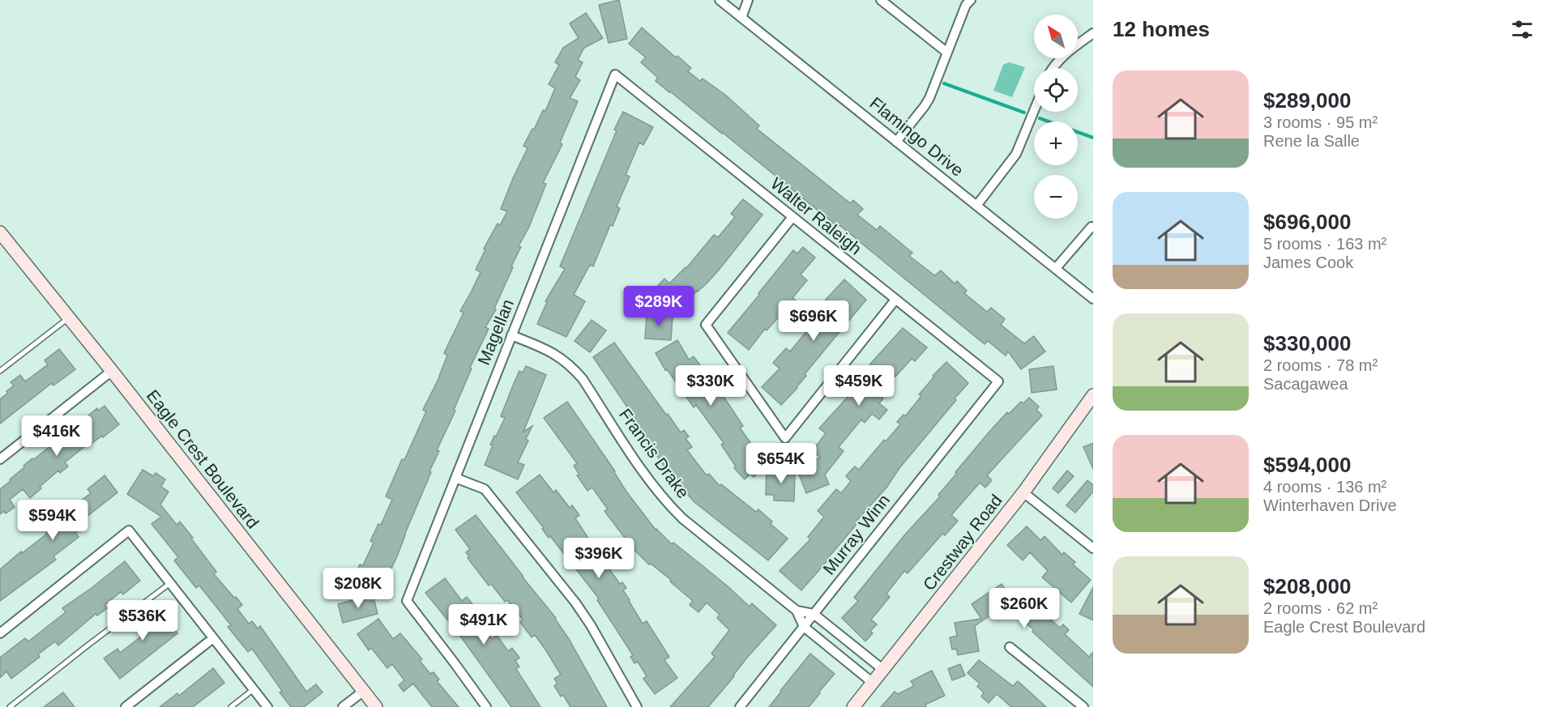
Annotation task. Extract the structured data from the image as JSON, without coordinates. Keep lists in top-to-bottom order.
{
  "streets": {
    "main road": ["Eagle Crest Boulevard", "Crestway Road"],
    "street": [
      "Flamingo Drive",
      "Walter Raleigh",
      "Magellan",
      "Francis Drake",
      "Murray Winn"
    ]
  },
  "crossings": [
    ["Walter Raleigh", "Magellan"],
    ["Walter Raleigh", "Murray Winn"],
    ["Magellan", "Francis Drake"],
    ["Francis Drake", "Murray Winn"],
    ["Francis Drake", "Crestway Road"]
  ],
  "north": "top left",
  "page": {
    "heading": "12 homes",
    "map_buttons": ["+", "−"],
    "list": [
      {
        "name": "$289,000",
        "note": "3 rooms · 95 m² · Rene la Salle"
      },
      {
        "name": "$696,000",
        "note": "5 rooms · 163 m² · James Cook"
      },
      {
        "name": "$330,000",
        "note": "2 rooms · 78 m² · Sacagawea"
      },
      {
        "name": "$594,000",
        "note": "4 rooms · 136 m² · Winterhaven Drive"
      },
      {
        "name": "$208,000",
        "note": "2 rooms · 62 m² · Eagle Crest Boulevard"
      }
    ],
    "price": [
      "$289K",
      "$696K",
      "$330K",
      "$459K",
      "$416K",
      "$654K",
      "$594K",
      "$396K",
      "$208K",
      "$260K",
      "$536K",
      "$491K"
    ]
  }
}
